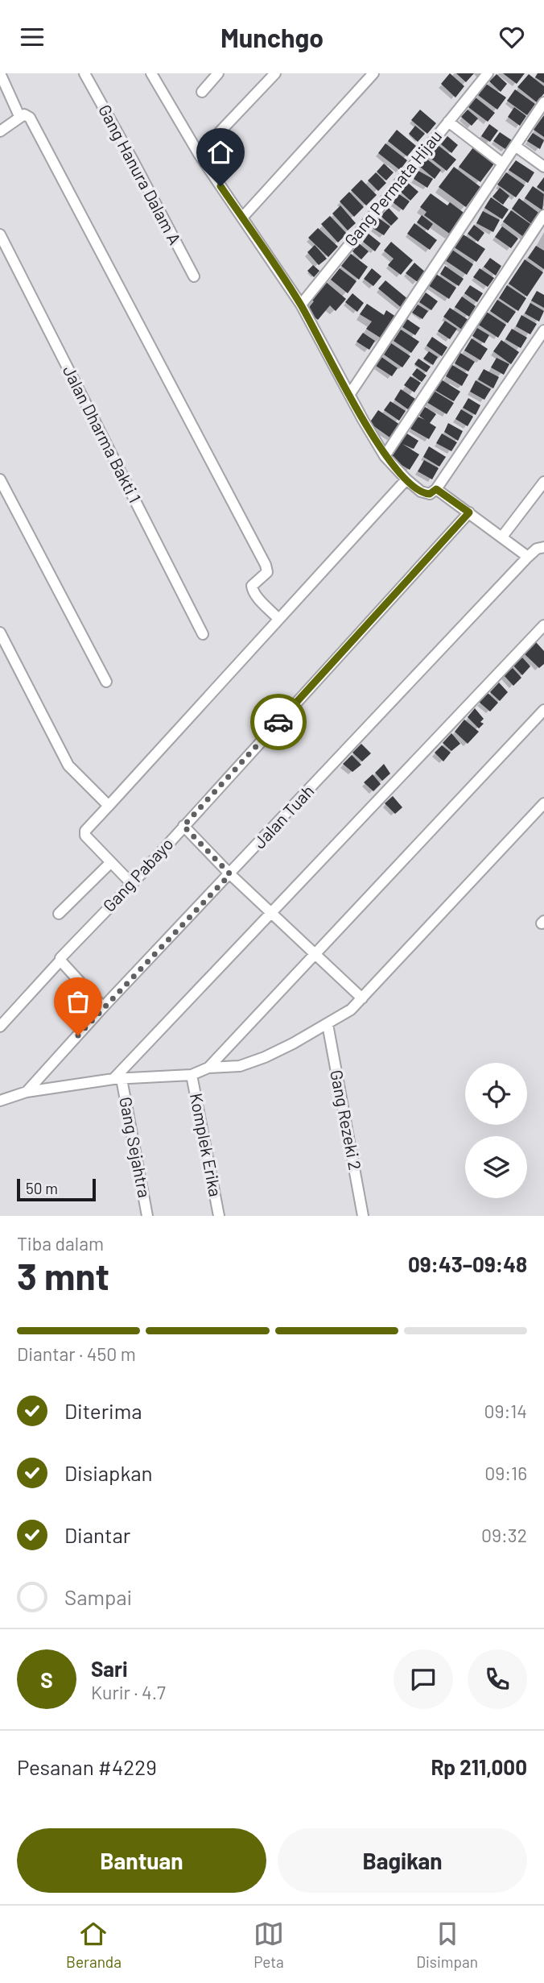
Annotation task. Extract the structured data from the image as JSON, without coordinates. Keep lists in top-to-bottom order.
{
  "streets": {
    "street": [
      "Gang Hanura Dalam A",
      "Gang Permata Hijau",
      "Jalan Dharma Bakti 1",
      "Jalan Tuah",
      "Gang Pabayo",
      "Gang Rezeki 2",
      "Komplek Erika",
      "Gang Sejahtra"
    ]
  },
  "scale_bar": "50 m",
  "page": {
    "header": "Munchgo",
    "scale": "50 m",
    "heading": ["3 mnt", "Tiba dalam", "09:43–09:48"],
    "panel": [
      "Sari",
      "Kurir · 4.7",
      "Pesanan #4229",
      "Rp 211,000"
    ],
    "bar": "Diantar · 450 m",
    "list": [
      ["Diterima", "09:14"],
      ["Disiapkan", "09:16"],
      ["Diantar", "09:32"],
      "Sampai"
    ],
    "round": "S",
    "buttons": ["Bantuan", "Bagikan"],
    "tabs": ["Beranda", "Peta", "Disimpan"]
  }
}
